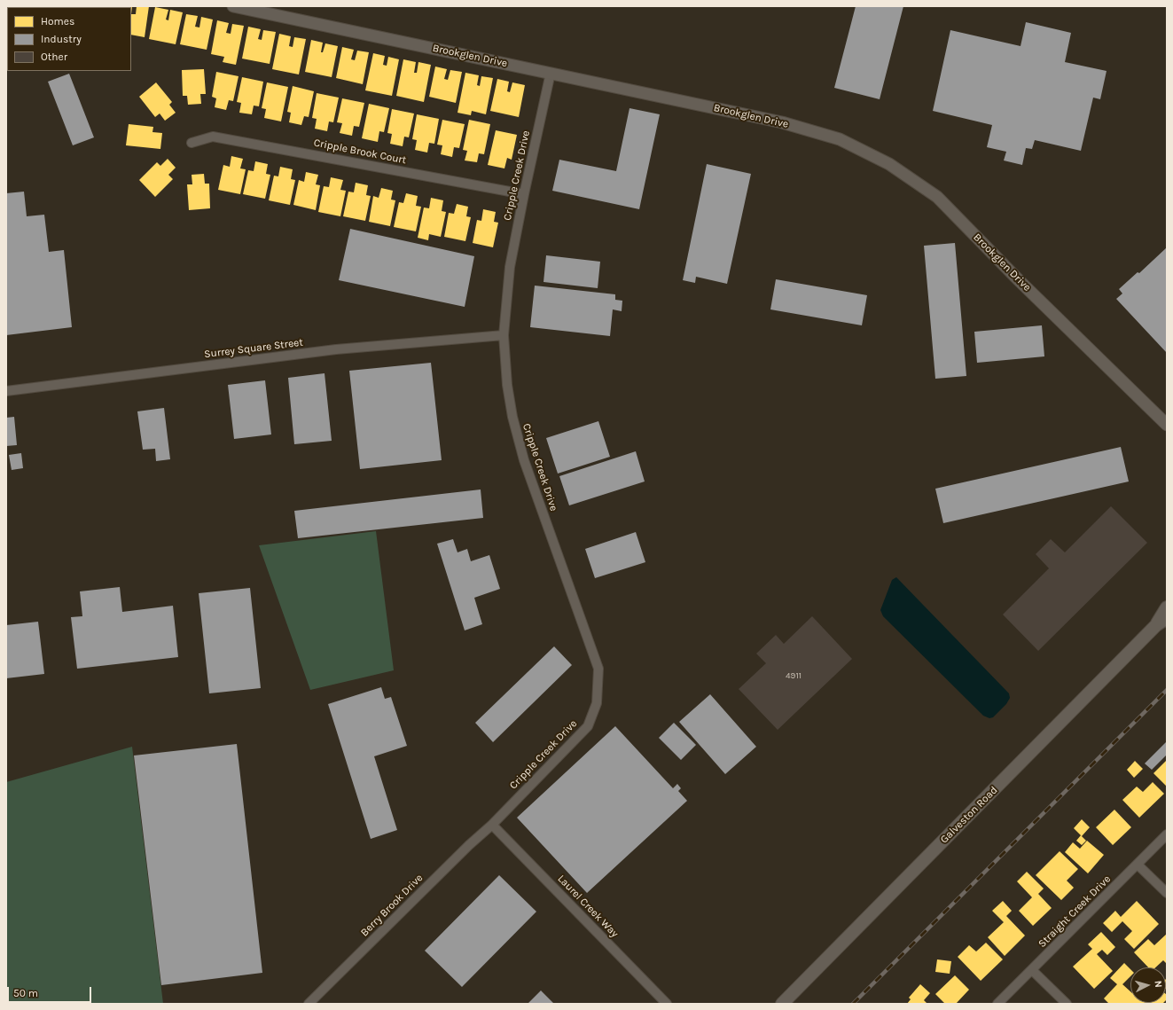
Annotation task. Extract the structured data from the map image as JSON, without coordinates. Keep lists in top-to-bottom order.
{
  "streets": {
    "main road": ["Galveston Road"],
    "street": [
      "Brookglen Drive",
      "Cripple Brook Court",
      "Cripple Creek Drive",
      "Surrey Square Street",
      "Berry Brook Drive",
      "Laurel Creek Way",
      "Straight Creek Drive"
    ]
  },
  "crossings": [
    ["Brookglen Drive", "Cripple Creek Drive"],
    ["Cripple Brook Court", "Cripple Creek Drive"],
    ["Cripple Creek Drive", "Surrey Square Street"],
    ["Cripple Creek Drive", "Berry Brook Drive"],
    ["Cripple Creek Drive", "Laurel Creek Way"],
    ["Berry Brook Drive", "Laurel Creek Way"]
  ],
  "house_numbers": ["4911"],
  "legend": ["Homes", "Industry", "Other"],
  "scale_bar": "50 m",
  "north": "right"
}
